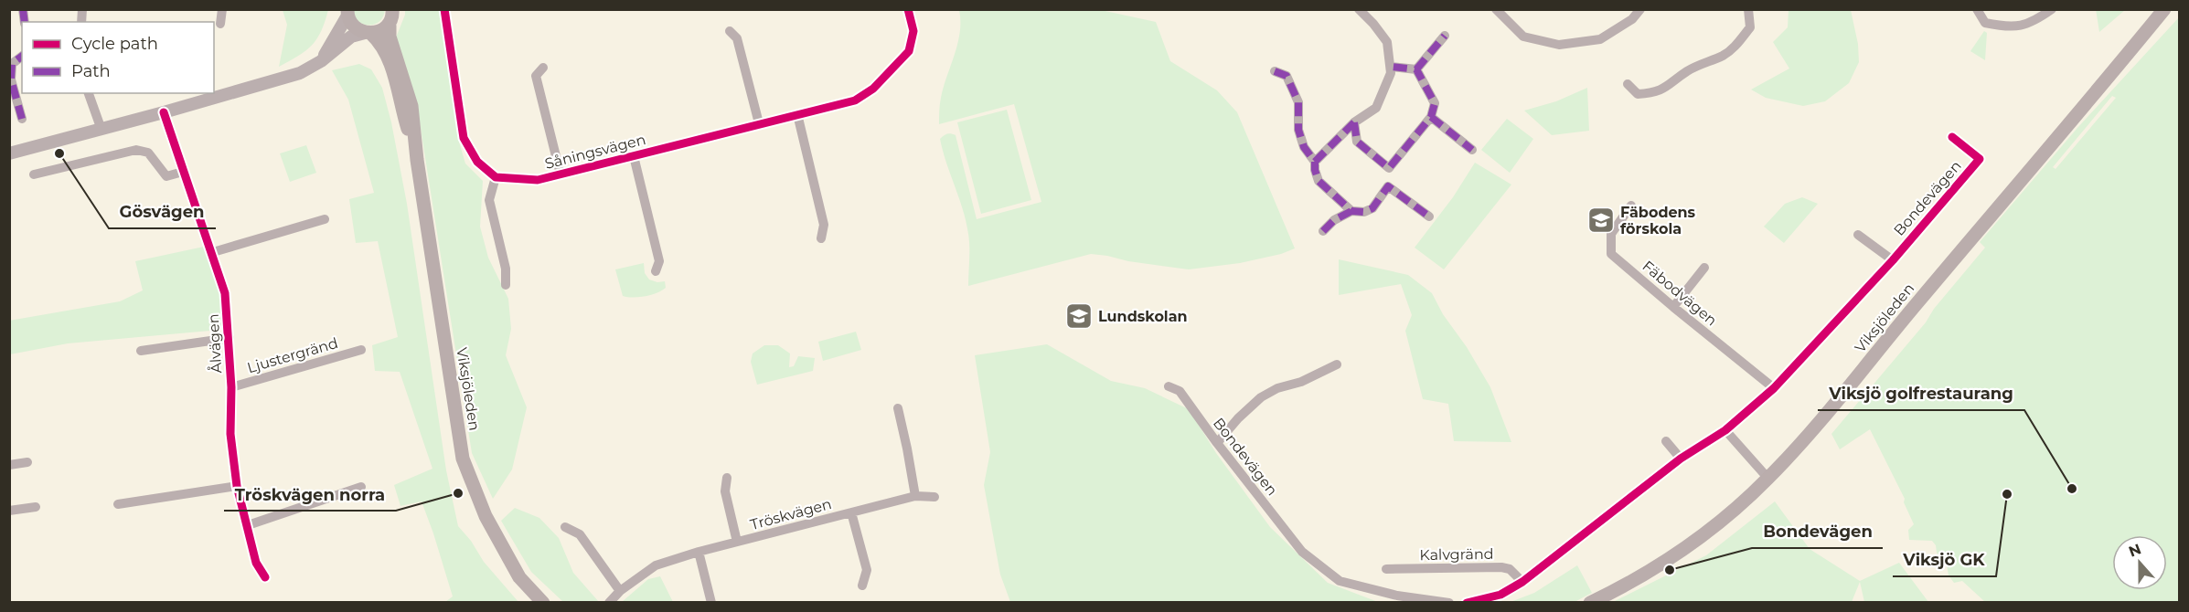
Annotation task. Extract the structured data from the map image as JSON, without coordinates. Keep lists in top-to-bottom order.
{
  "streets": {
    "main road": ["Viksjöleden"],
    "street": [
      "Såningsvägen",
      "Bondevägen",
      "Fäbodvägen",
      "Ålvägen",
      "Ljustergränd",
      "Tröskvägen",
      "Kalvgränd"
    ]
  },
  "crossings": [
    ["Bondevägen", "Fäbodvägen"],
    ["Bondevägen", "Kalvgränd"],
    ["Ålvägen", "Ljustergränd"]
  ],
  "places": {
    "other": [
      "Gösvägen",
      "Viksjö golfrestaurang",
      "Tröskvägen norra",
      "Viksjö GK",
      "Bondevägen"
    ],
    "school or university": ["Fäbodens förskola", "Lundskolan"]
  },
  "legend": ["Cycle path", "Path"],
  "north": "top"
}
